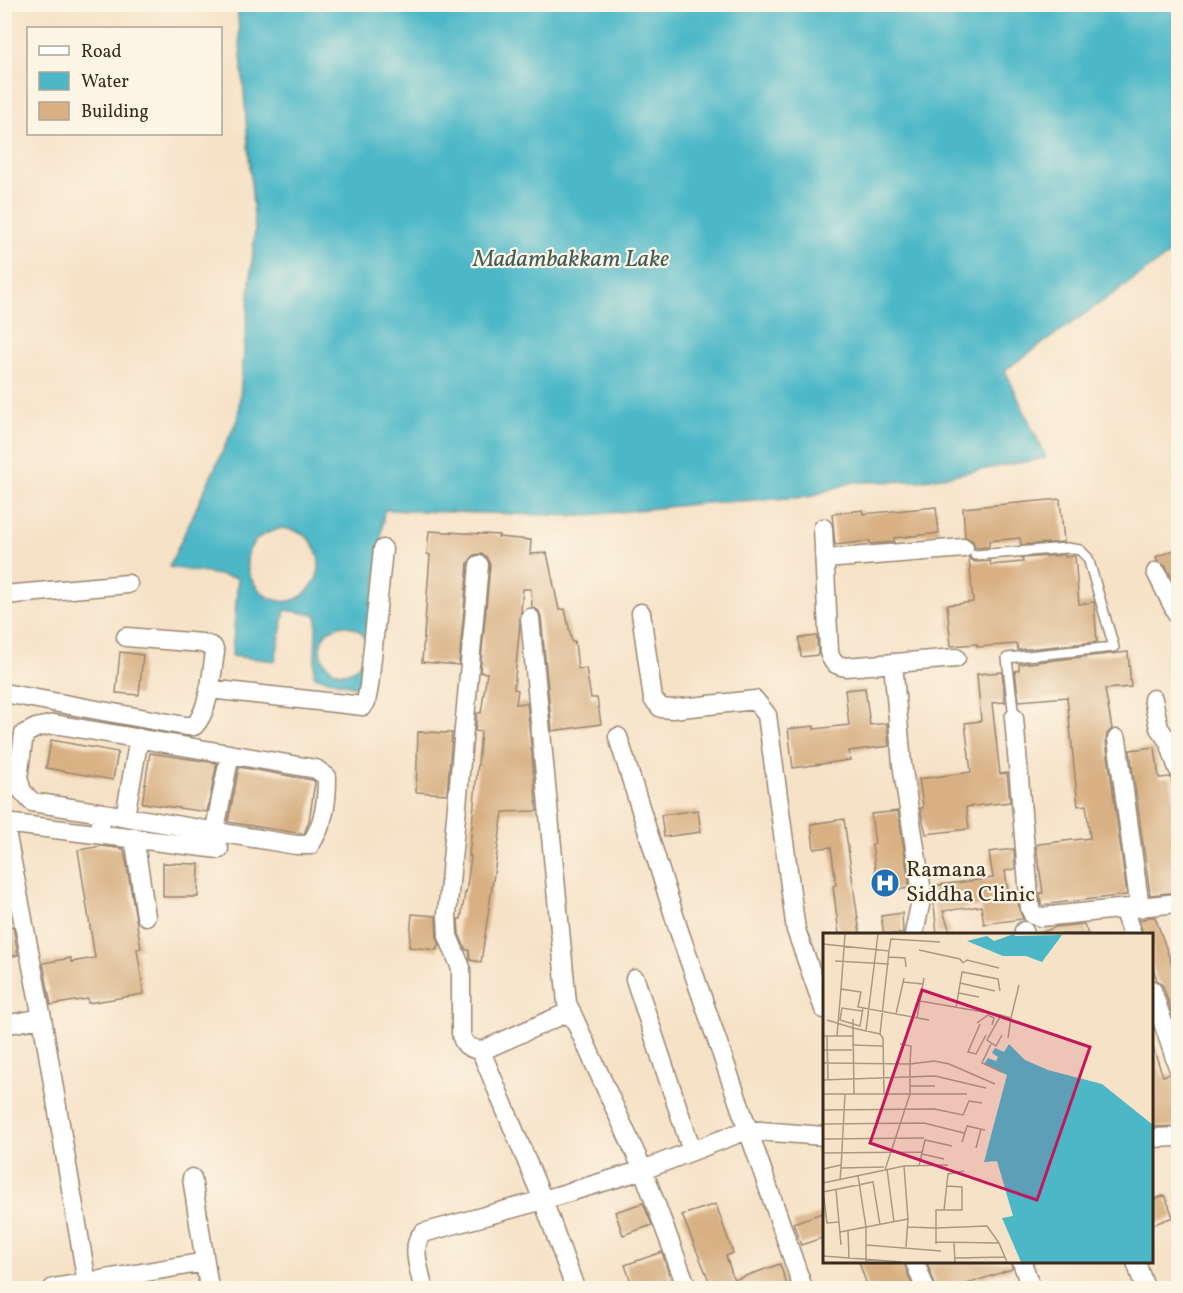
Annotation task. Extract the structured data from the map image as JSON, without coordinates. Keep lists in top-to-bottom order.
{
  "water": ["Madambakkam Lake"],
  "places": {
    "hospital": ["Ramana Siddha Clinic"]
  },
  "legend": ["Road", "Water", "Building"]
}
